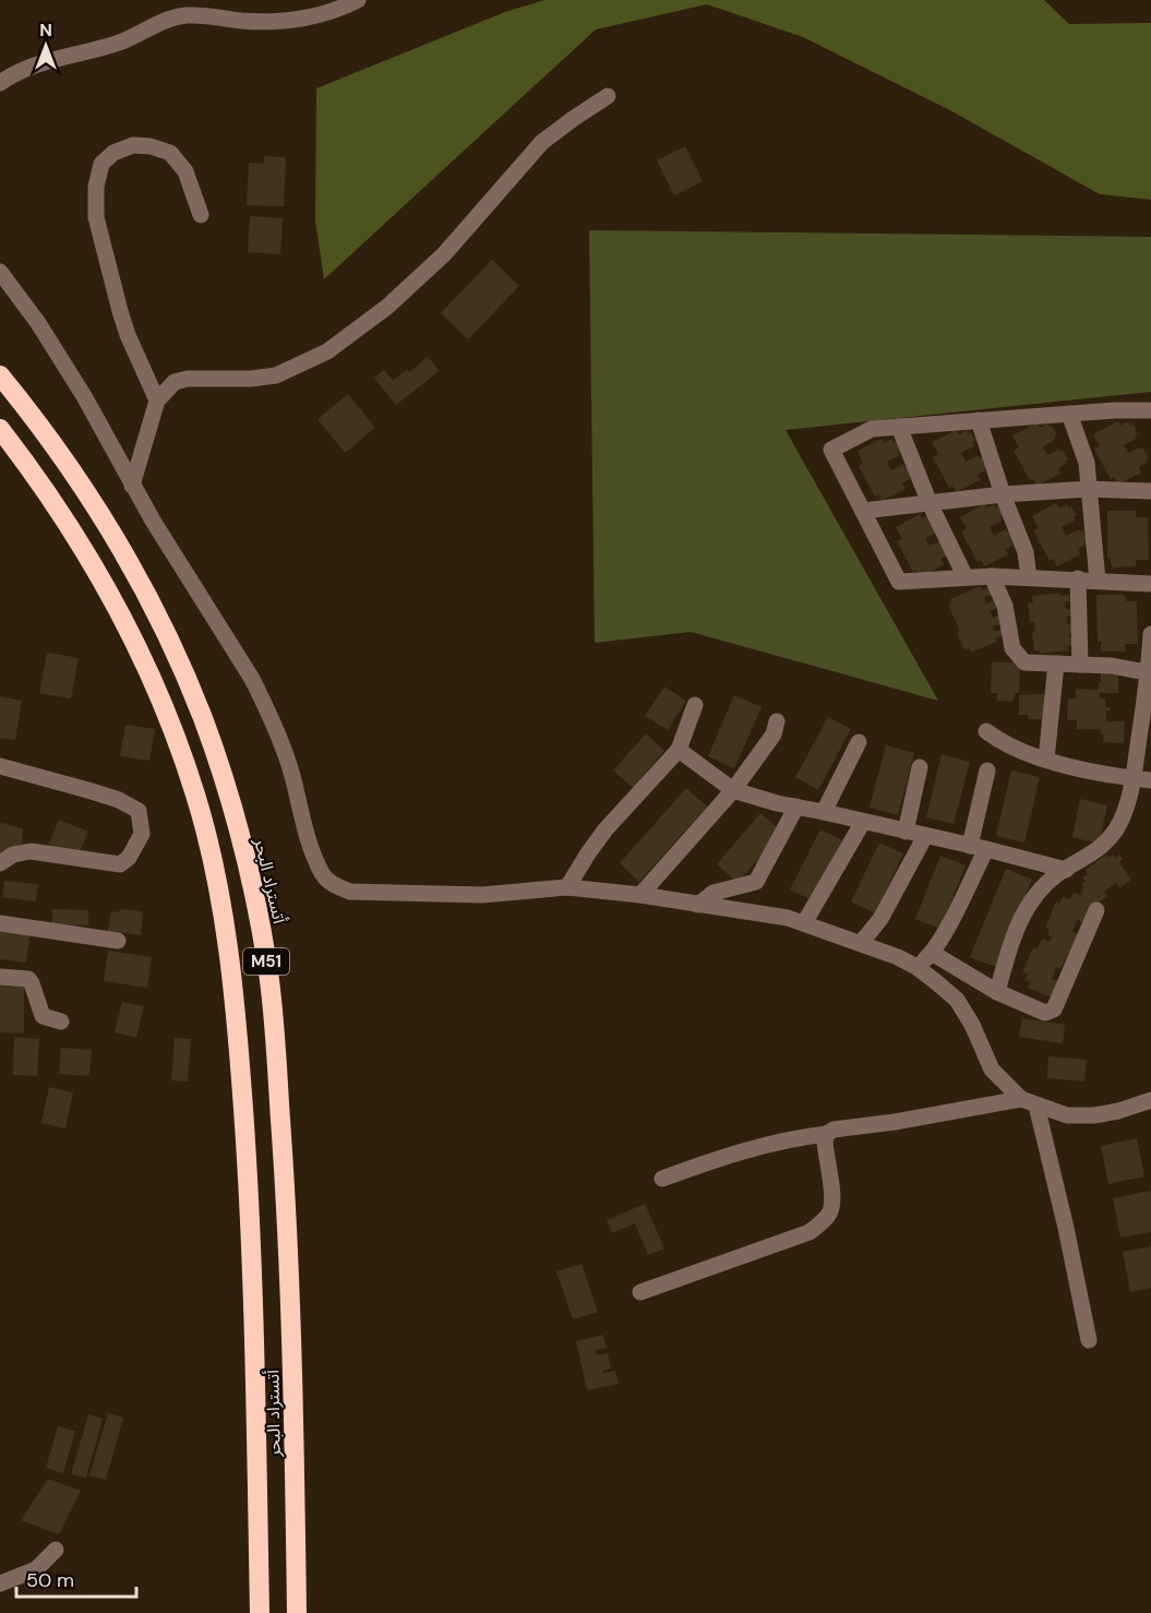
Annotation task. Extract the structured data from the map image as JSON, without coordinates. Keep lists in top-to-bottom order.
{
  "streets": {
    "highway": ["أتستراد البحر", "M51"]
  },
  "scale_bar": "50 m",
  "north": "top"
}
